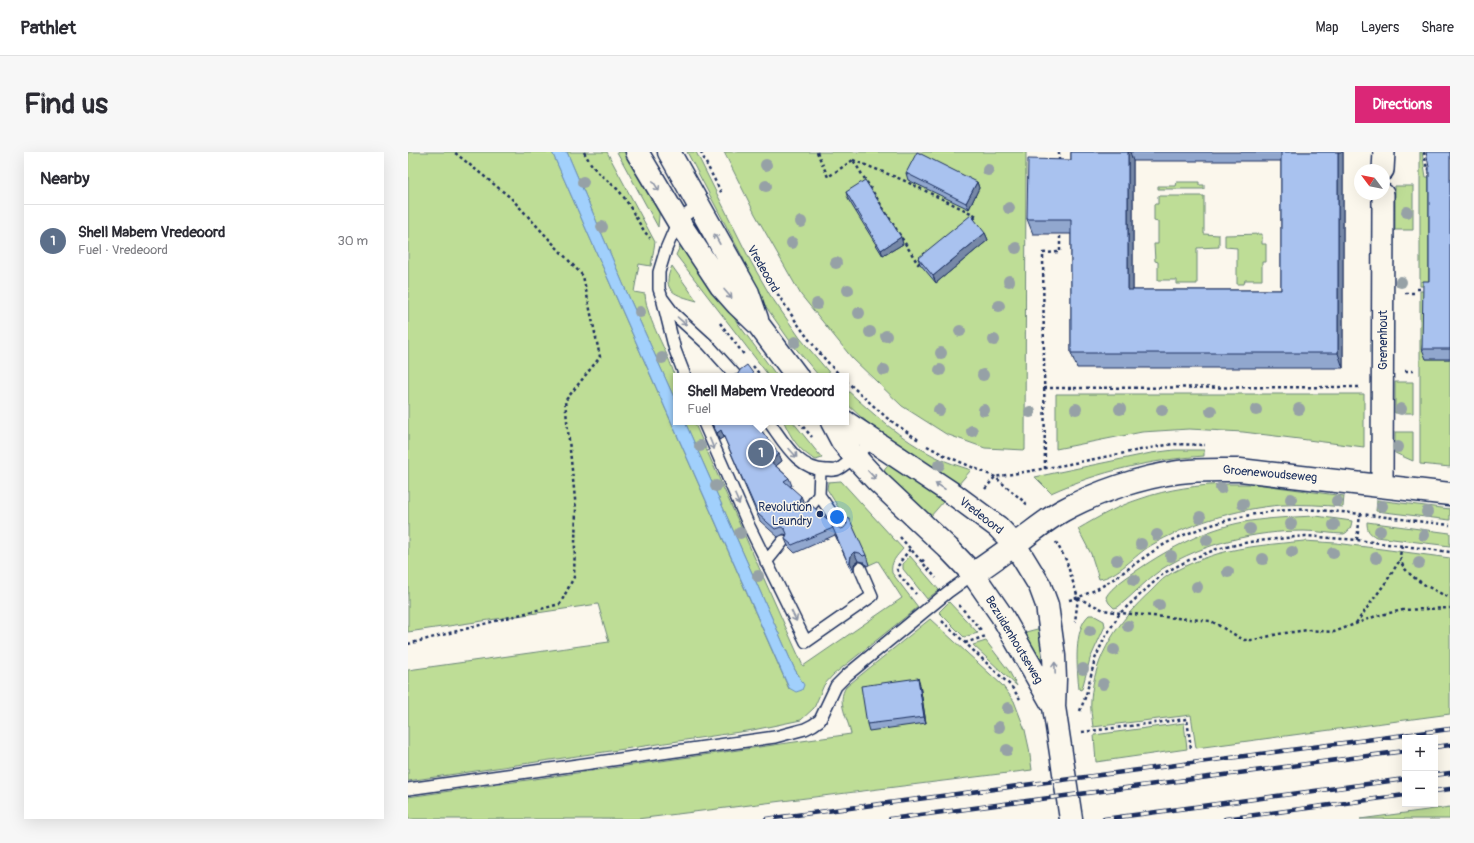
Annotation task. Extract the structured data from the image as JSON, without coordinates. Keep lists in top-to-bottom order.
{
  "streets": {
    "street": [
      "Vredeoord",
      "Grenenhout",
      "Groenewoudseweg",
      "Bezuidenhoutseweg"
    ]
  },
  "crossings": [
    ["Vredeoord", "Groenewoudseweg"],
    ["Vredeoord", "Bezuidenhoutseweg"],
    ["Grenenhout", "Groenewoudseweg"],
    ["Groenewoudseweg", "Bezuidenhoutseweg"]
  ],
  "places": ["Revolution Laundry"],
  "north": "top left",
  "page": {
    "header": "Pathlet",
    "nav": ["Map", "Layers", "Share"],
    "buttons": "Directions",
    "title": "Find us",
    "heading": "Nearby",
    "list": [
      {
        "mark": "1",
        "name": "Shell Mabem Vredeoord",
        "note": "Fuel · Vredeoord",
        "value": "30 m"
      }
    ],
    "popup": ["Shell Mabem Vredeoord", "Fuel"],
    "pins": "1",
    "map_buttons": ["+", "−"]
  }
}
